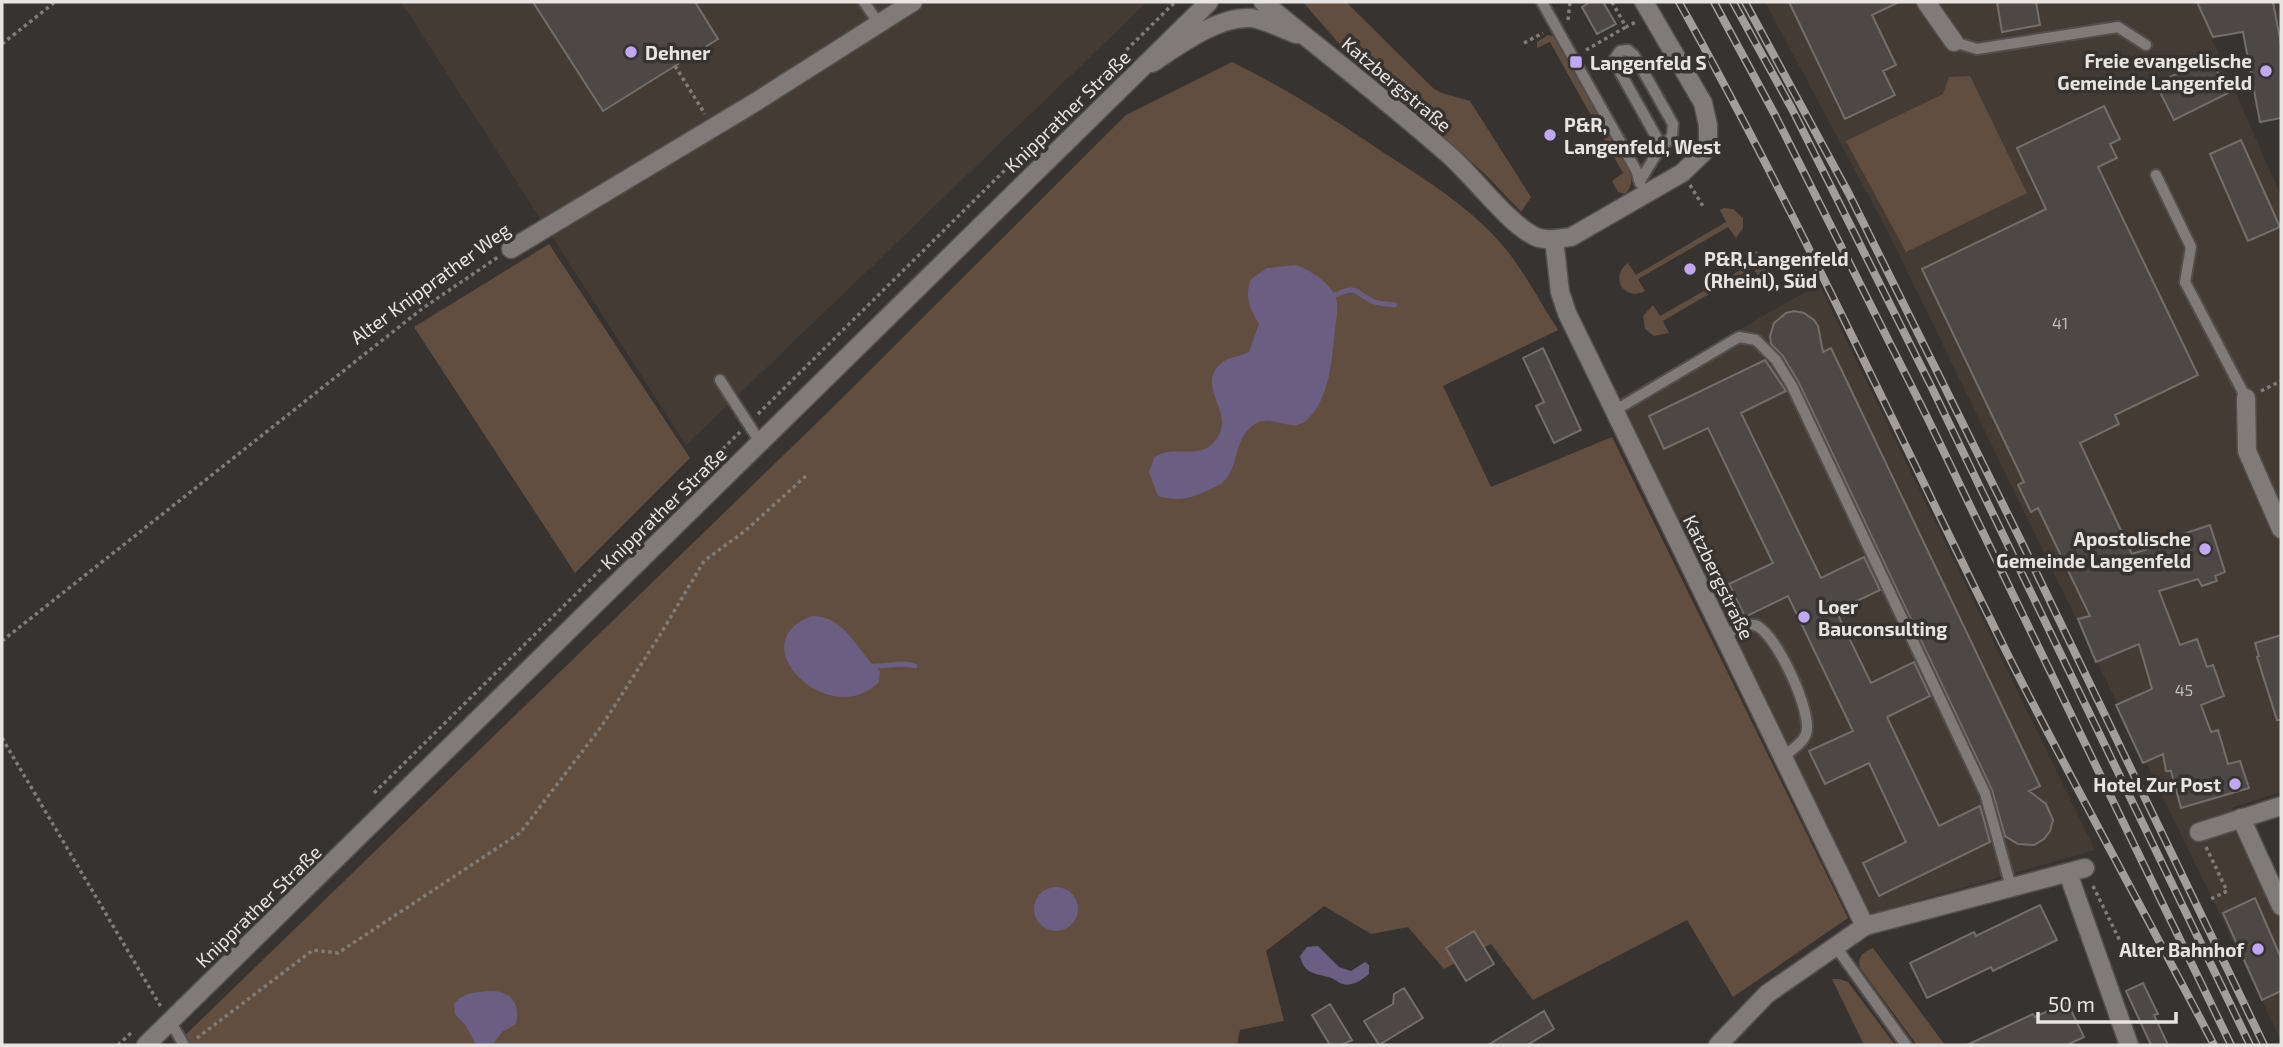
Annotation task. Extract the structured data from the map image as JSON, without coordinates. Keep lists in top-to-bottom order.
{
  "streets": {
    "street": ["Katzbergstraße", "Knipprather Straße", "Alter Knipprather Weg"]
  },
  "crossings": [
    ["Katzbergstraße", "Knipprather Straße"]
  ],
  "places": {
    "other": [
      "Dehner",
      "Freie evangelische Gemeinde Langenfeld",
      "P&R, Langenfeld, West",
      "P&R,Langenfeld (Rheinl), Süd",
      "Apostolische Gemeinde Langenfeld",
      "Loer Bauconsulting",
      "Hotel Zur Post",
      "Alter Bahnhof"
    ],
    "transit": ["Langenfeld S"]
  },
  "house_numbers": ["41", "45"],
  "scale_bar": "50 m"
}
